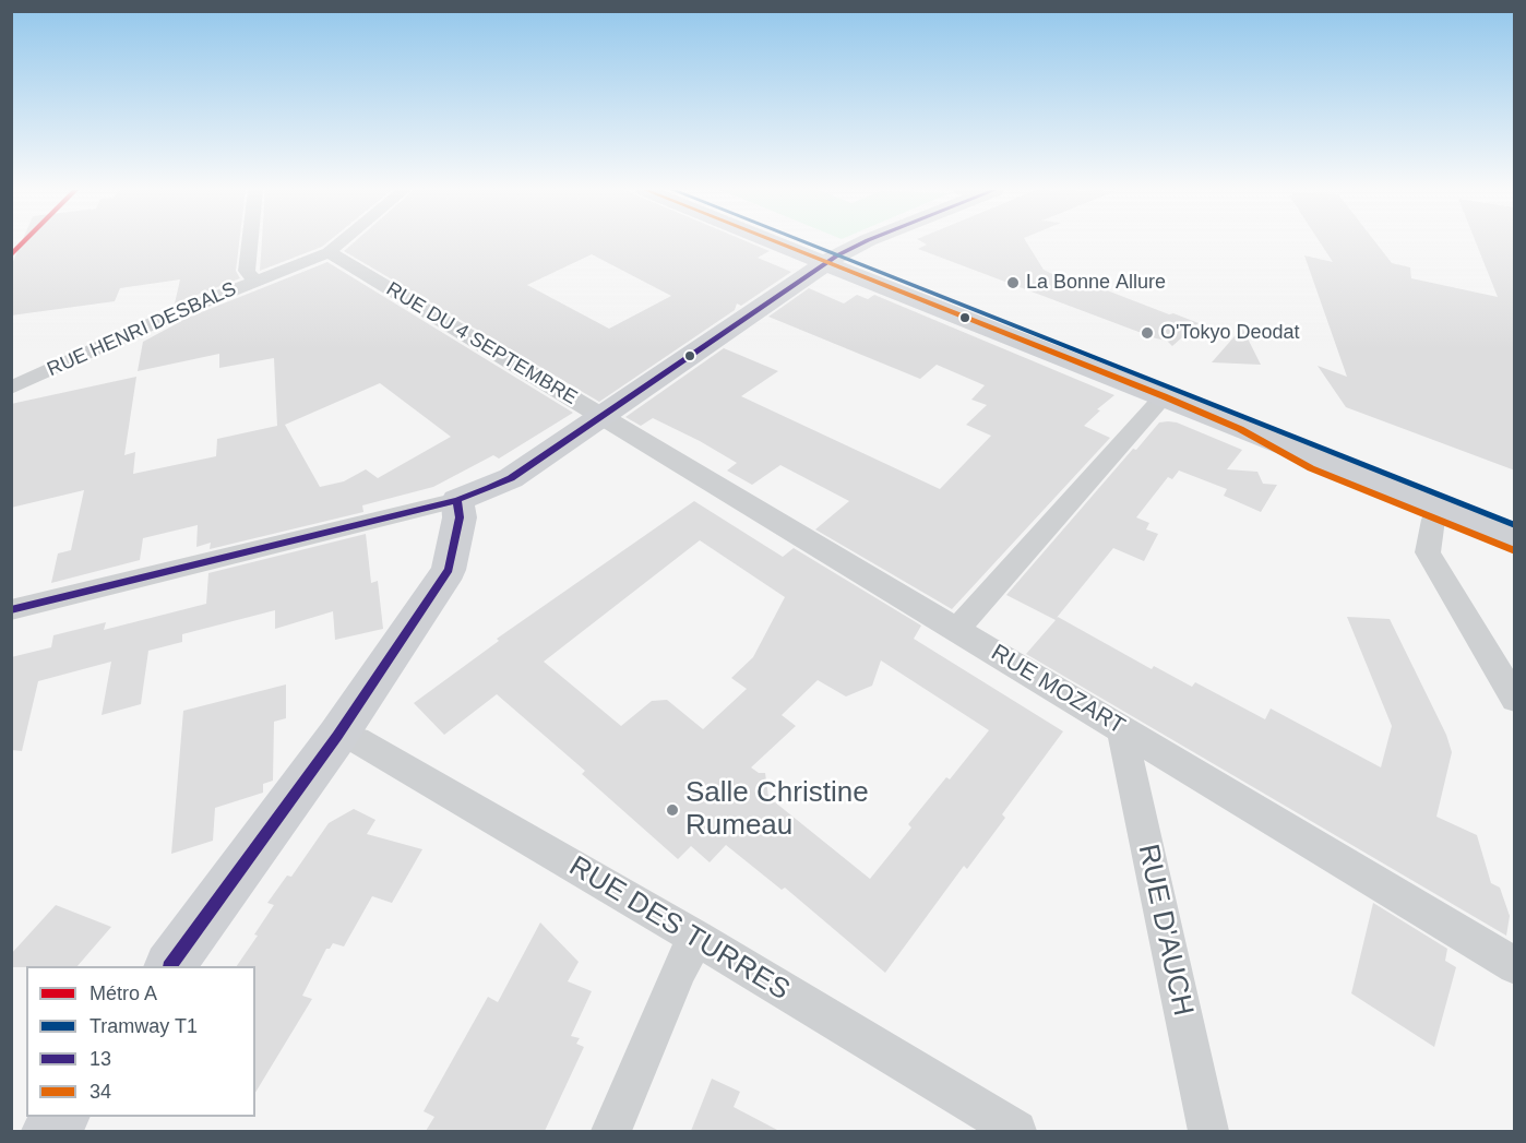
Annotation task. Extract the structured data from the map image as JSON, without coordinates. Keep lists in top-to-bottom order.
{
  "streets": {
    "street": [
      "RUE HENRI DESBALS",
      "RUE DU 4 SEPTEMBRE",
      "RUE MOZART",
      "RUE DES TURRES",
      "RUE D'AUCH"
    ]
  },
  "crossings": [
    ["RUE HENRI DESBALS", "RUE DU 4 SEPTEMBRE"],
    ["RUE DU 4 SEPTEMBRE", "RUE MOZART"],
    ["RUE MOZART", "RUE D'AUCH"]
  ],
  "places": ["La Bonne Allure", "O'Tokyo Deodat", "Salle Christine Rumeau"],
  "lines": [
    "metro line A",
    "tram line T1",
    "transit line 13",
    "transit line 34"
  ],
  "legend": [
    "Métro A",
    "Tramway T1",
    "13",
    "34"
  ]
}
